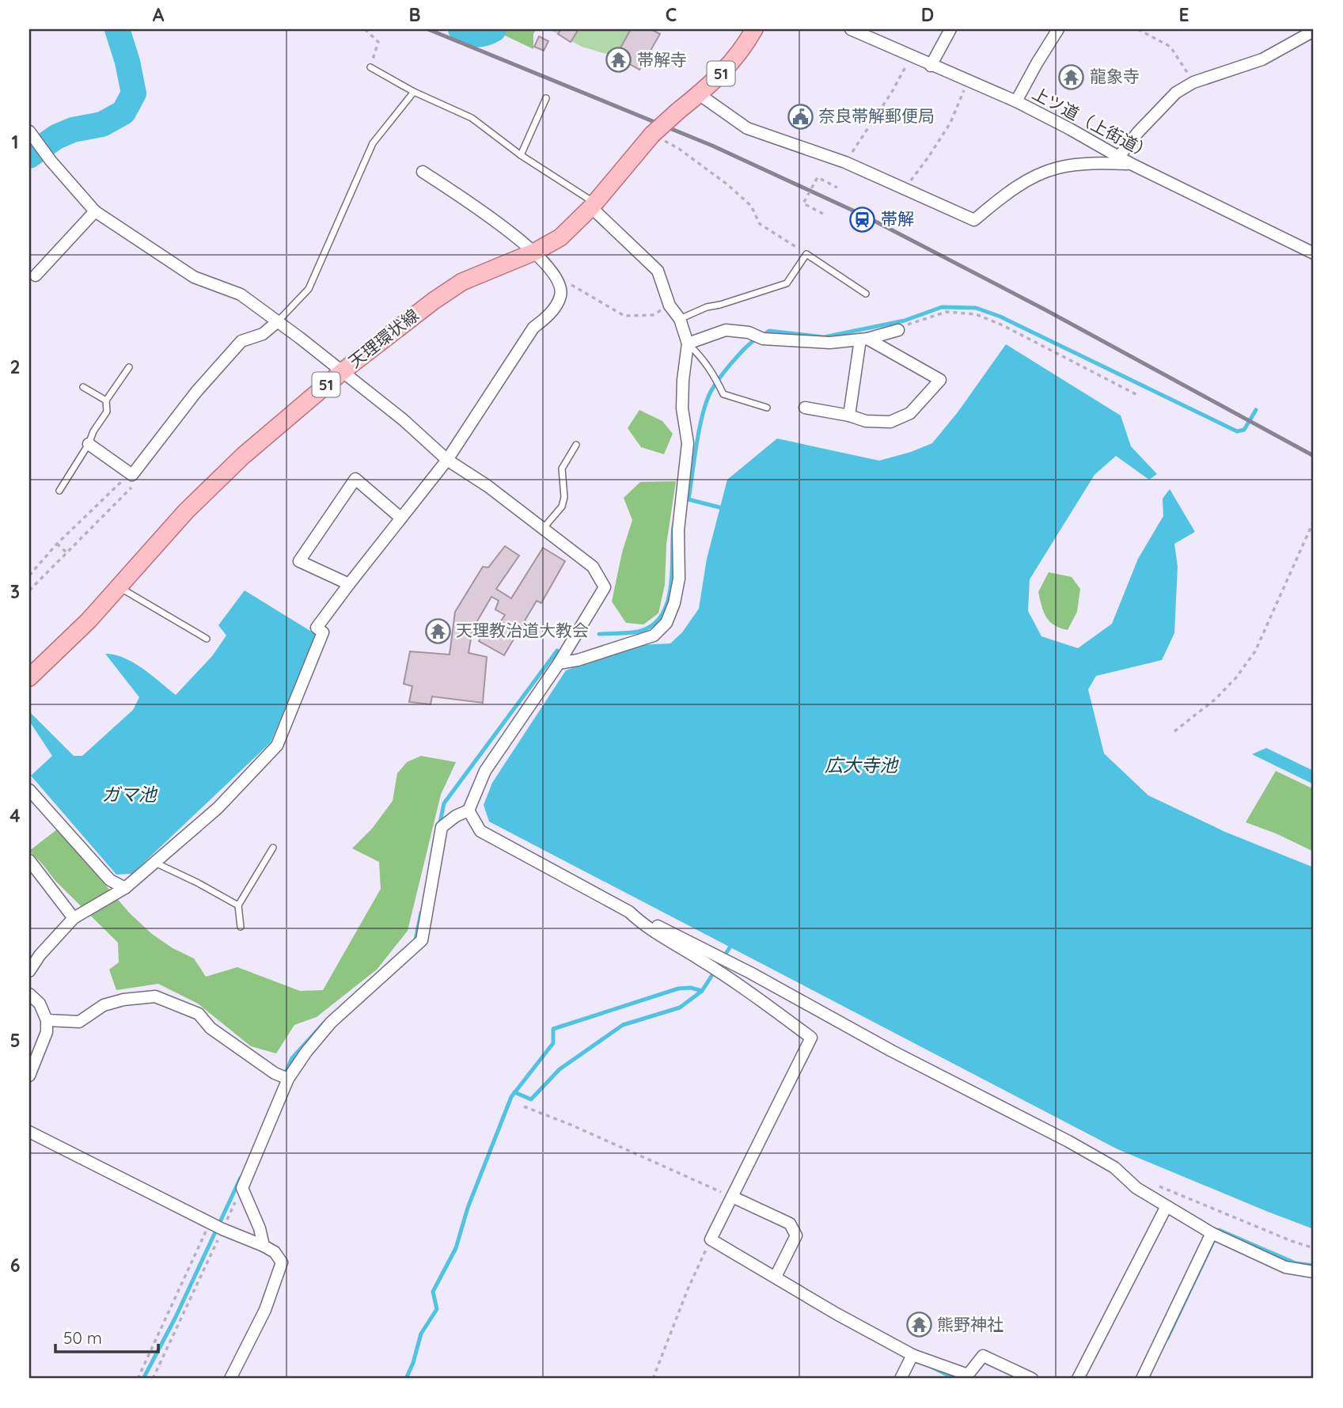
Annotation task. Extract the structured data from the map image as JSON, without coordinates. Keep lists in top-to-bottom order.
{
  "streets": {
    "main road": ["51", "天理環状線"],
    "street": ["上ツ道（上街道）"]
  },
  "water": ["広大寺池", "ガマ池"],
  "places": {
    "temple": [
      "帯解寺",
      "龍象寺",
      "天理教治道大教会",
      "熊野神社"
    ],
    "public building": ["奈良帯解郵便局"],
    "station": ["帯解"]
  },
  "scale_bar": "50 m",
  "grid": {
    "columns": [
      "A",
      "B",
      "C",
      "D",
      "E"
    ],
    "rows": [
      "1",
      "2",
      "3",
      "4",
      "5",
      "6"
    ]
  }
}
